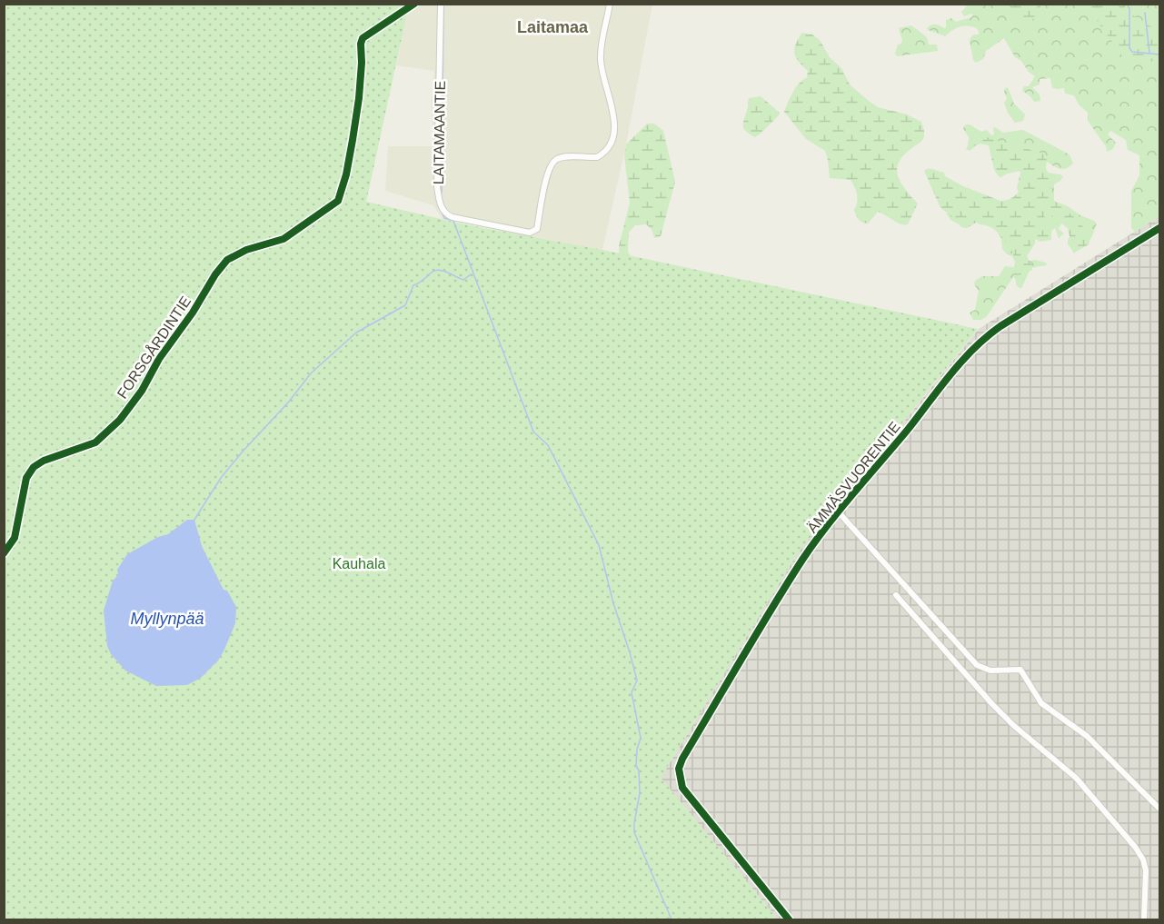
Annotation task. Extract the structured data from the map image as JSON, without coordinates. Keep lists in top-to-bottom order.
{
  "streets": {
    "street": ["LAITAMAANTIE", "FORSGÅRDINTIE", "ÄMMÄSVUORENTIE"]
  },
  "districts": ["Laitamaa"],
  "water": ["Myllynpää"],
  "parks": ["Kauhala"]
}
